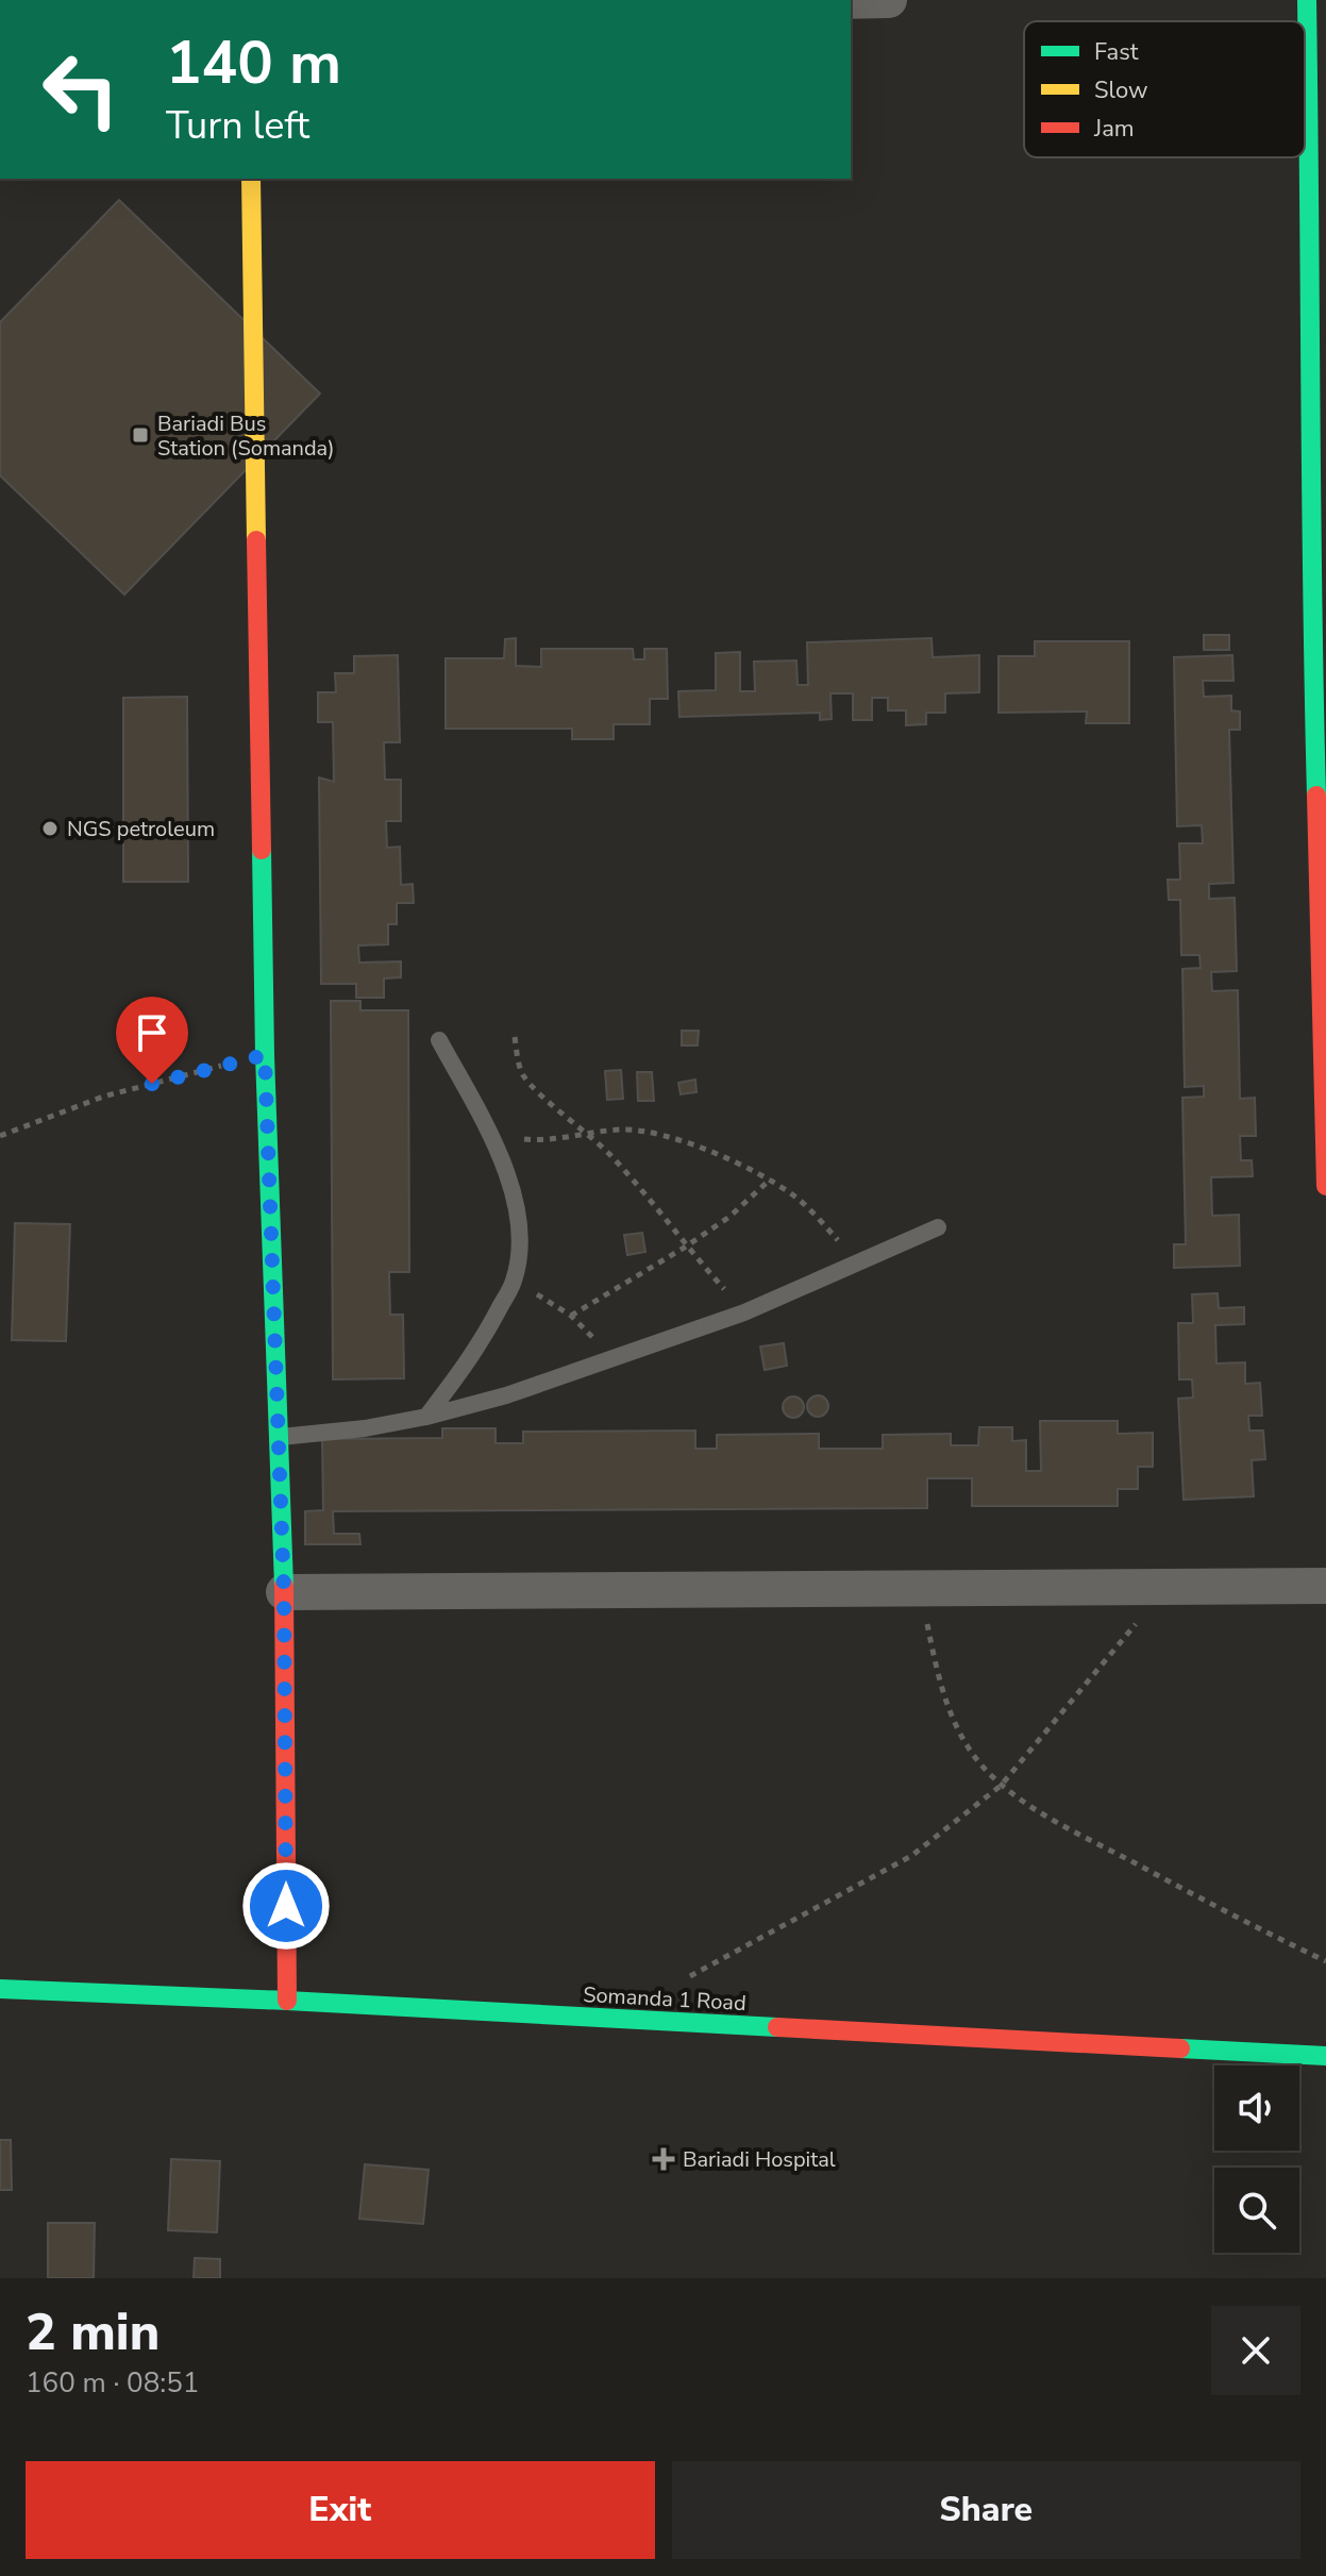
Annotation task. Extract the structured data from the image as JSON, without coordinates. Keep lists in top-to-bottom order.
{
  "streets": {
    "street": ["Somanda 1 Road"]
  },
  "places": {
    "transit": ["Bariadi Bus Station (Somanda)"],
    "other": ["NGS petroleum"],
    "health": ["Bariadi Hospital"]
  },
  "legend": ["Fast", "Slow", "Jam"],
  "page": {
    "turn": ["140 m", "Turn left"],
    "heading": ["2 min", "160 m · 08:51"],
    "buttons": ["Exit", "Share"]
  }
}
